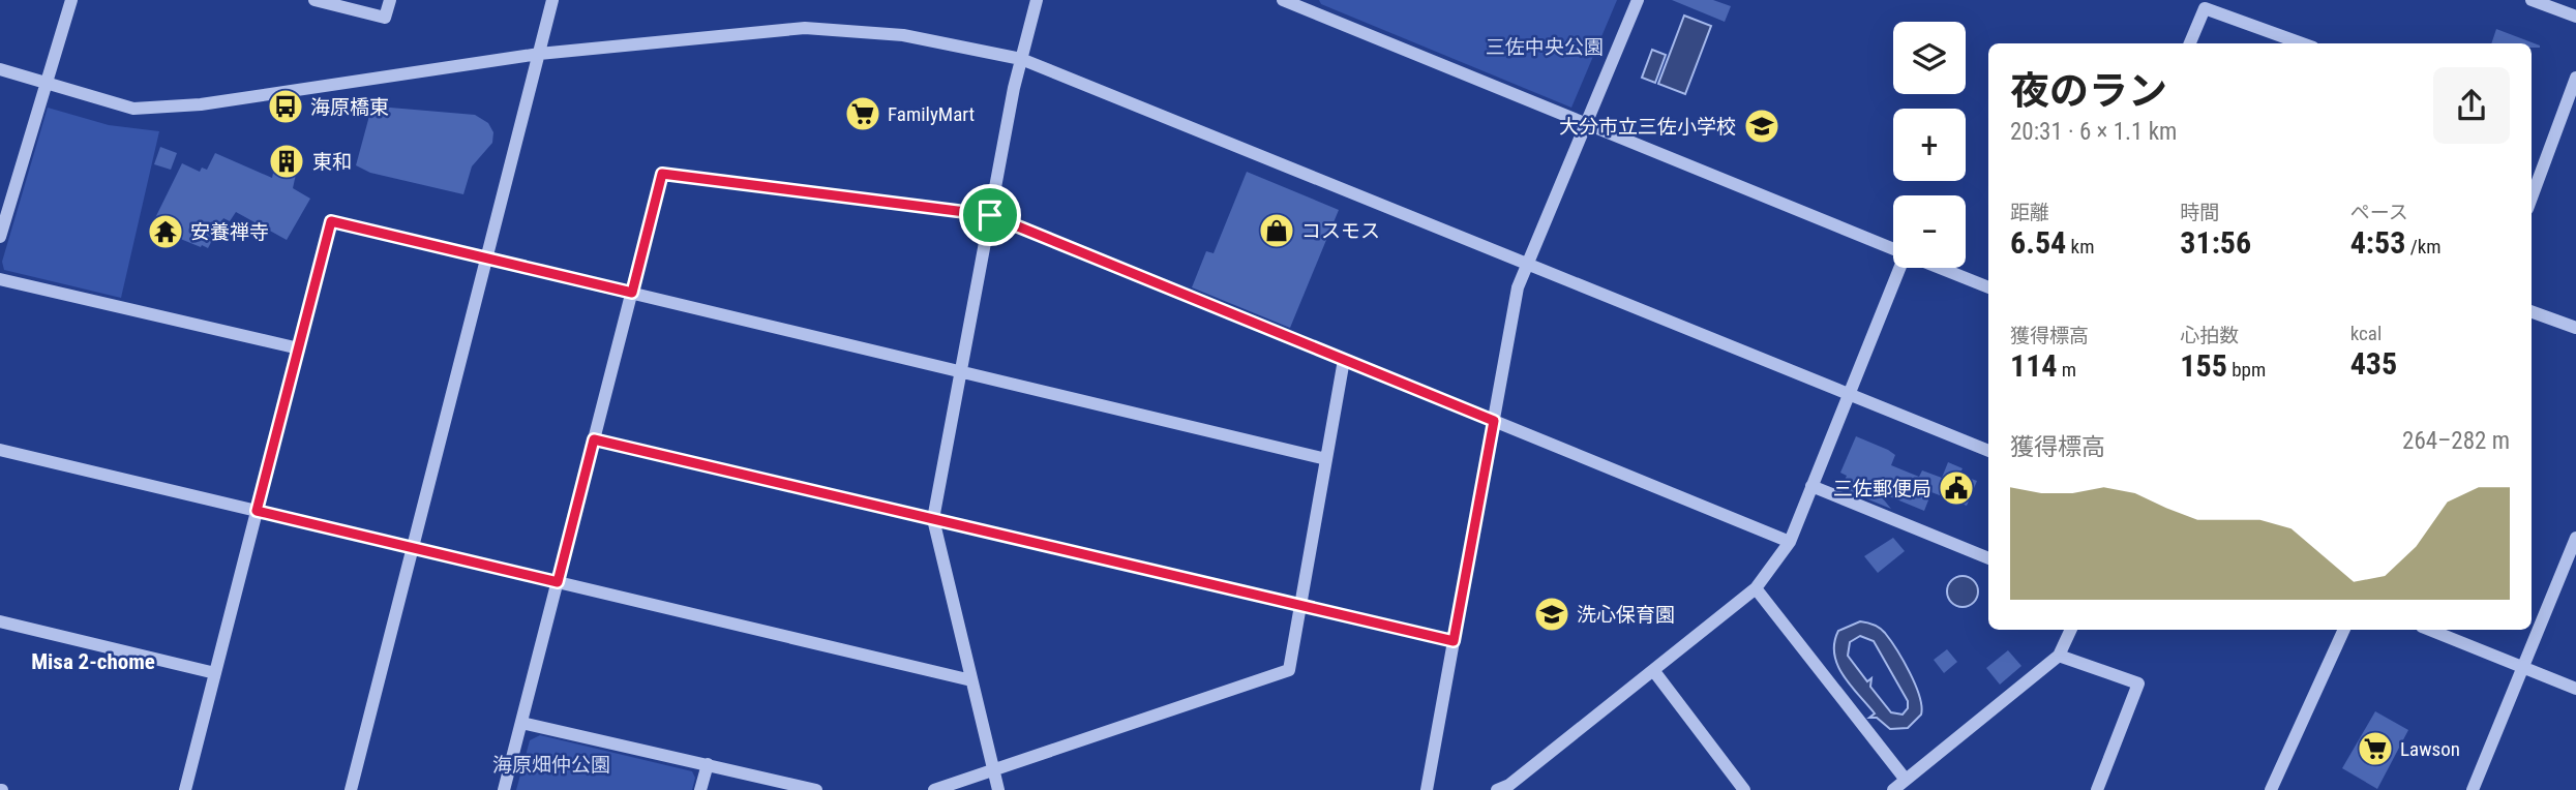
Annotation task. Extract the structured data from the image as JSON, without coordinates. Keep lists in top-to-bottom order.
{
  "districts": ["Misa 2-chome"],
  "parks": ["三佐中央公園", "海原畑仲公園"],
  "places": {
    "bus stop": ["海原橋東"],
    "supermarket": ["FamilyMart", "Lawson"],
    "school or university": ["大分市立三佐小学校", "洗心保育園"],
    "building": ["東和"],
    "shop": ["コスモス"],
    "temple": ["安養禅寺"],
    "public building": ["三佐郵便局"]
  },
  "page": {
    "map_buttons": ["+", "−"],
    "heading": ["夜のラン", "20:31 · 6 × 1.1 km"],
    "stats": [
      ["距離", "6.54 km"],
      ["時間", "31:56"],
      ["ペース", "4:53 /km"],
      ["獲得標高", "114 m"],
      ["心拍数", "155 bpm"],
      ["kcal", "435"]
    ],
    "chart": ["獲得標高", "264–282 m"]
  }
}
